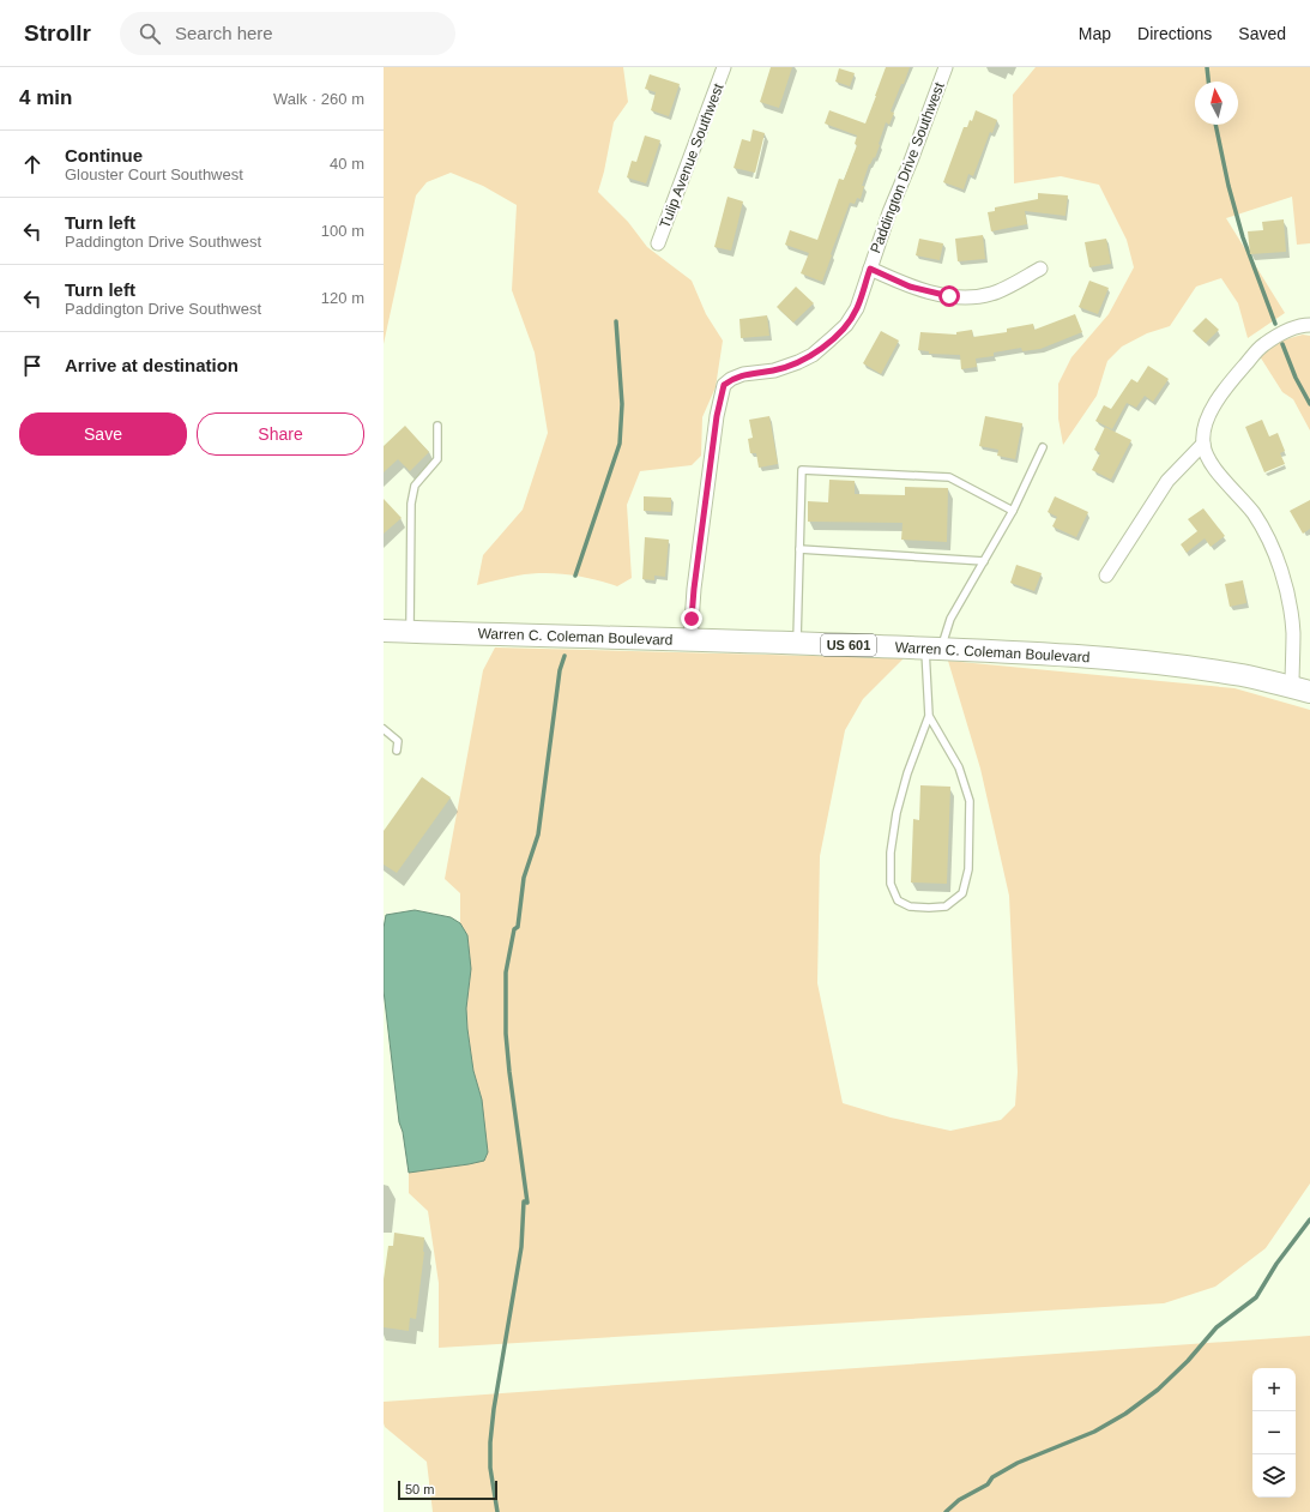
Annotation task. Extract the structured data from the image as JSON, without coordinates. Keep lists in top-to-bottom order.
{
  "streets": {
    "highway": ["Warren C. Coleman Boulevard", "US 601"],
    "street": ["Tulip Avenue Southwest", "Paddington Drive Southwest"]
  },
  "crossings": [
    ["Paddington Drive Southwest", "Warren C. Coleman Boulevard"]
  ],
  "scale_bar": "50 m",
  "north": "top",
  "page": {
    "header": "Strollr",
    "search": "Search here",
    "nav": ["Map", "Directions", "Saved"],
    "heading": ["4 min", "Walk · 260 m"],
    "list": [
      ["Continue", "Glouster Court Southwest", "40 m"],
      ["Turn left", "Paddington Drive Southwest", "100 m"],
      ["Turn left", "Paddington Drive Southwest", "120 m"],
      "Arrive at destination"
    ],
    "buttons": ["Save", "Share"],
    "map_buttons": ["+", "−"],
    "scale": "50 m"
  }
}
